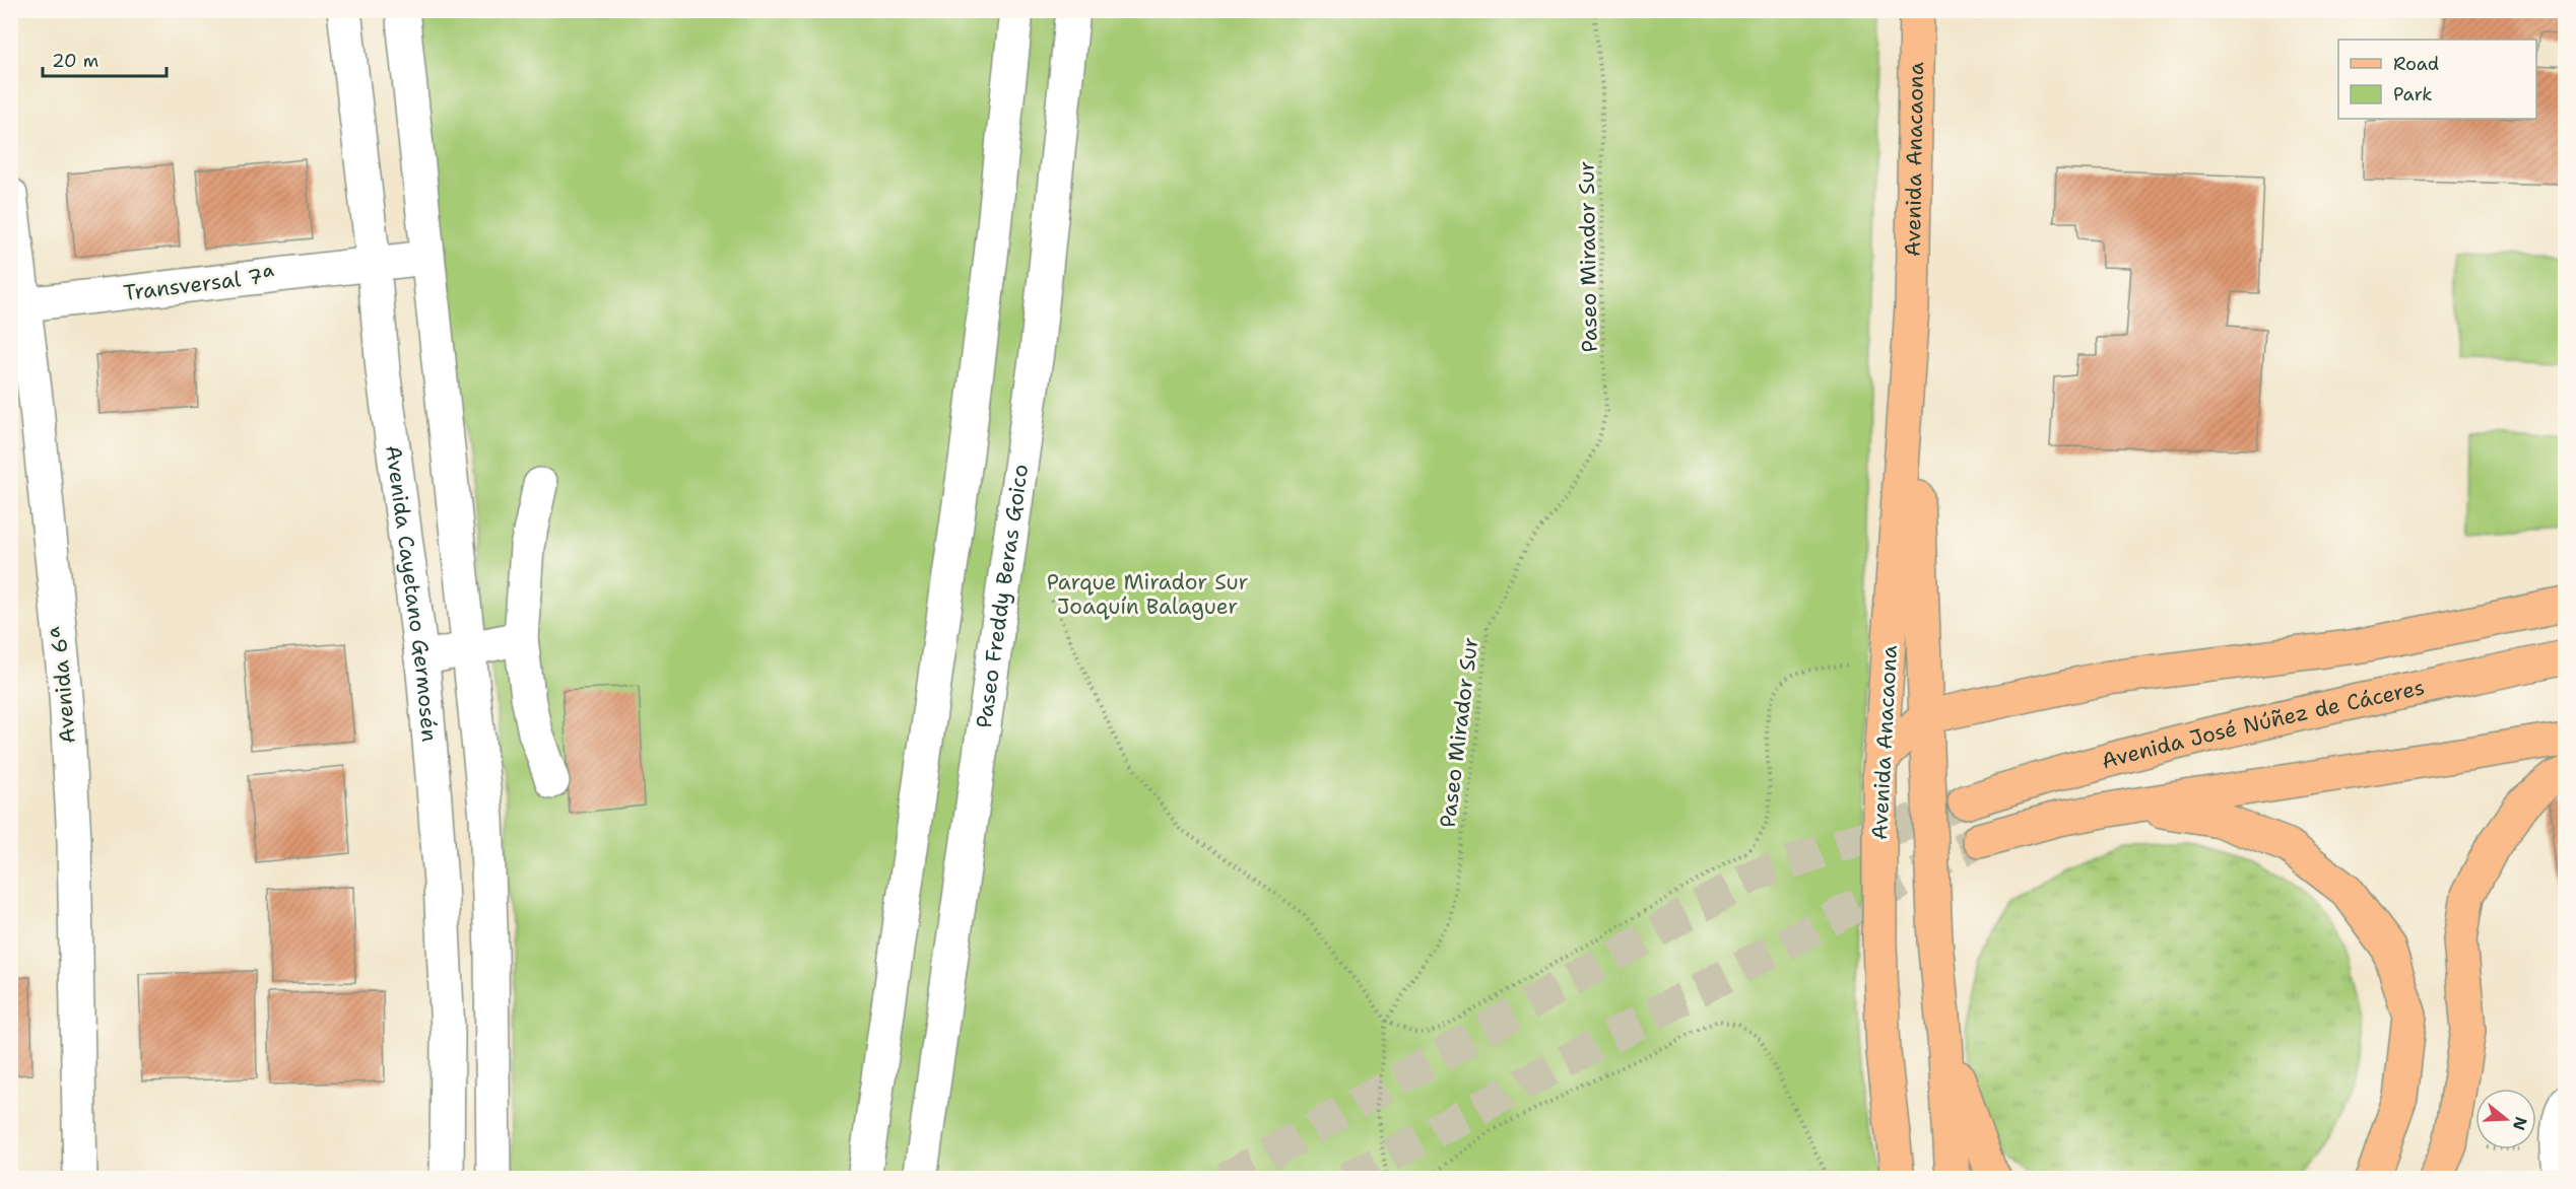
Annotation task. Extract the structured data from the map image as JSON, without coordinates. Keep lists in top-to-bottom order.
{
  "streets": {
    "main road": ["Avenida Anacaona", "Avenida José Núñez de Cáceres"],
    "street": [
      "Transversal 7ª",
      "Avenida Cayetano Germosén",
      "Paseo Freddy Beras Goico",
      "Avenida 6ª"
    ],
    "path": ["Paseo Mirador Sur"]
  },
  "crossings": [
    ["Transversal 7ª", "Avenida Cayetano Germosén"],
    ["Transversal 7ª", "Avenida 6ª"]
  ],
  "parks": ["Parque Mirador Sur Joaquín Balaguer"],
  "legend": ["Road", "Park"],
  "scale_bar": "20 m",
  "north": "right"
}
